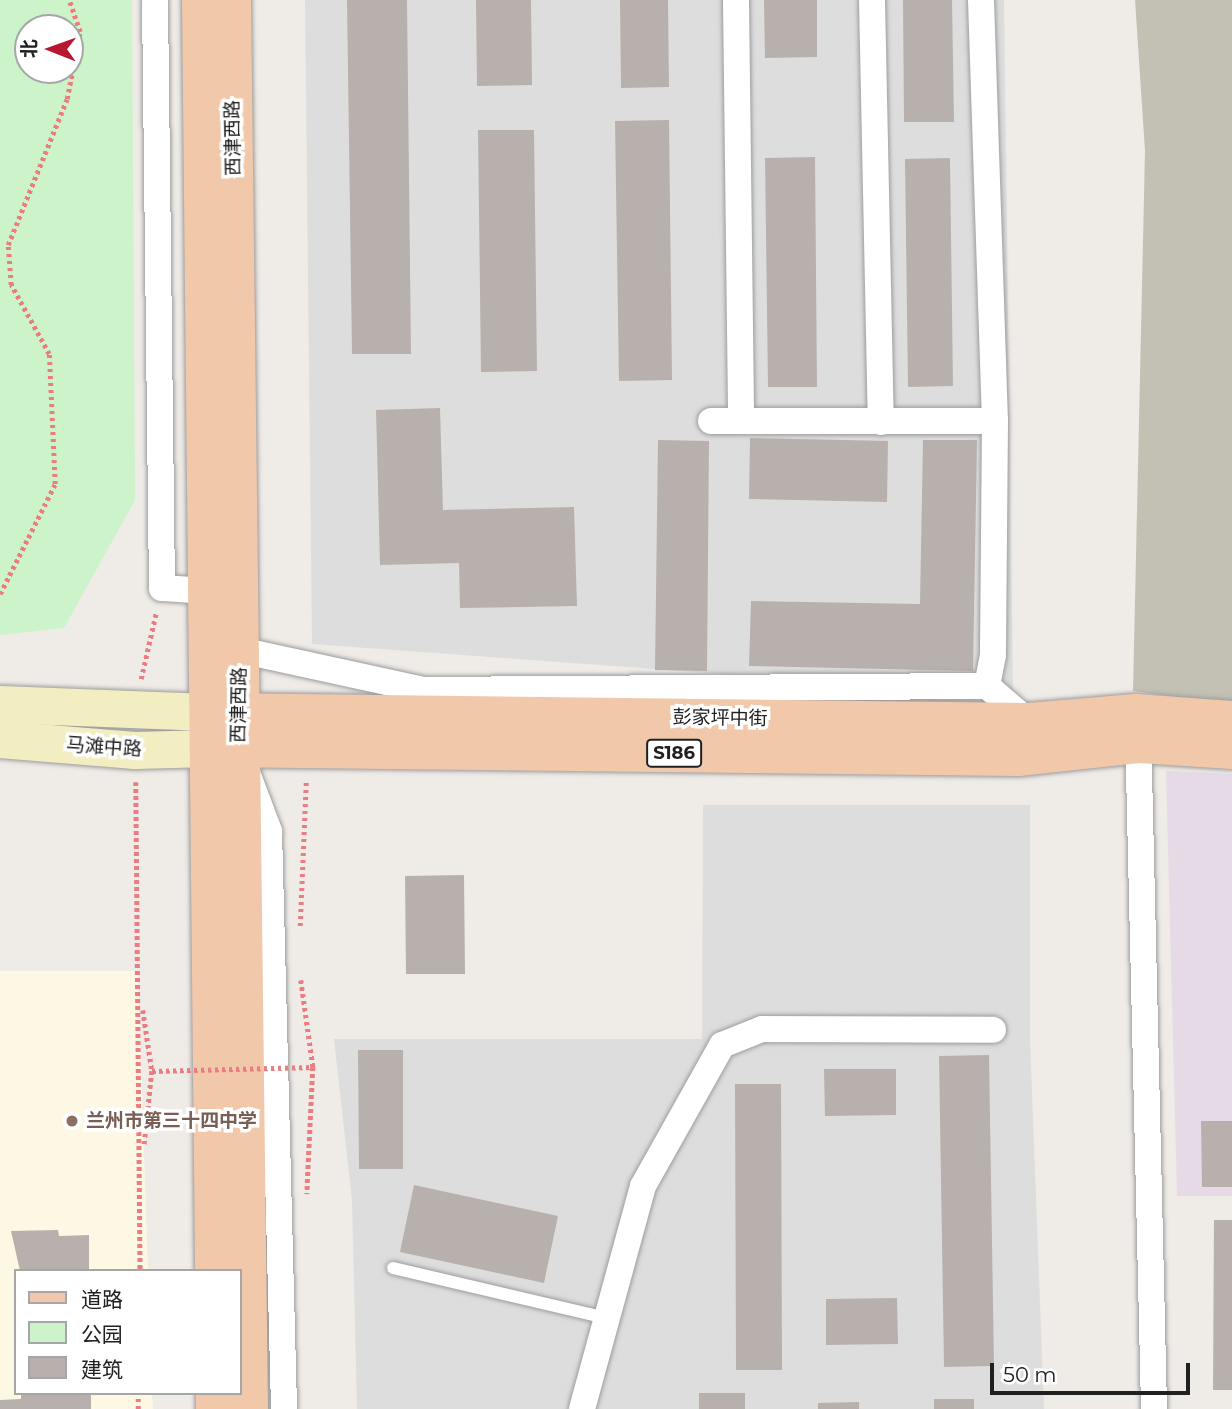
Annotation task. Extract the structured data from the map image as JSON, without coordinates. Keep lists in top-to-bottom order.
{
  "streets": {
    "main road": [
      "西津西路",
      "彭家坪中街",
      "马滩中路",
      "S186"
    ]
  },
  "crossings": [
    ["西津西路", "彭家坪中街"],
    ["西津西路", "马滩中路"],
    ["彭家坪中街", "马滩中路"]
  ],
  "places": ["兰州市第三十四中学"],
  "legend": ["道路", "公园", "建筑"],
  "scale_bar": "50 m",
  "north": "left"
}
